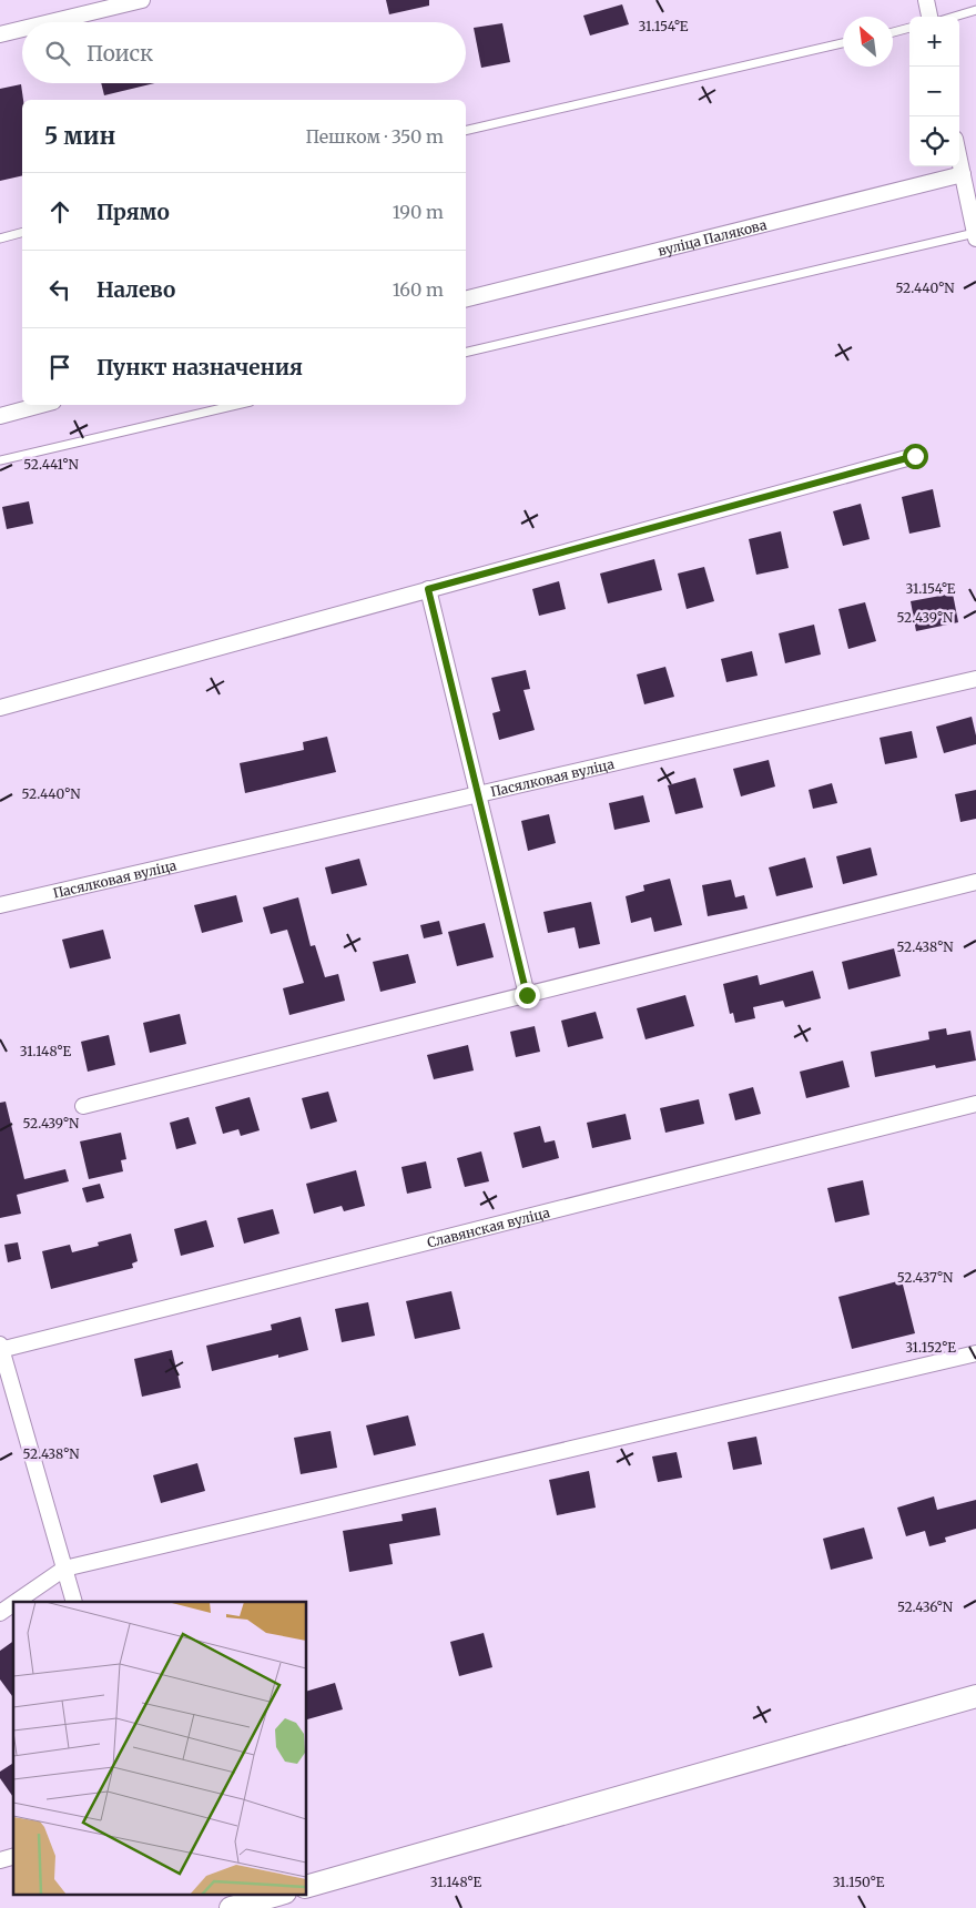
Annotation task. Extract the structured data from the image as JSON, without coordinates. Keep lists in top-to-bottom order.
{
  "streets": {
    "street": ["вуліца Палякова", "Пасялковая вуліца", "Славянская вуліца"]
  },
  "north": "top left",
  "page": {
    "map_buttons": ["+", "−"],
    "search": "Поиск",
    "heading": ["5 мин", "Пешком · 350 m"],
    "list": [
      ["Прямо", "190 m"],
      ["Налево", "160 m"],
      "Пункт назначения"
    ]
  },
  "coordinates": [
    "31.154°E",
    "52.440°N",
    "52.441°N",
    "52.439°N",
    "52.438°N",
    "31.148°E",
    "52.437°N",
    "31.152°E",
    "52.436°N",
    "31.150°E"
  ]
}
